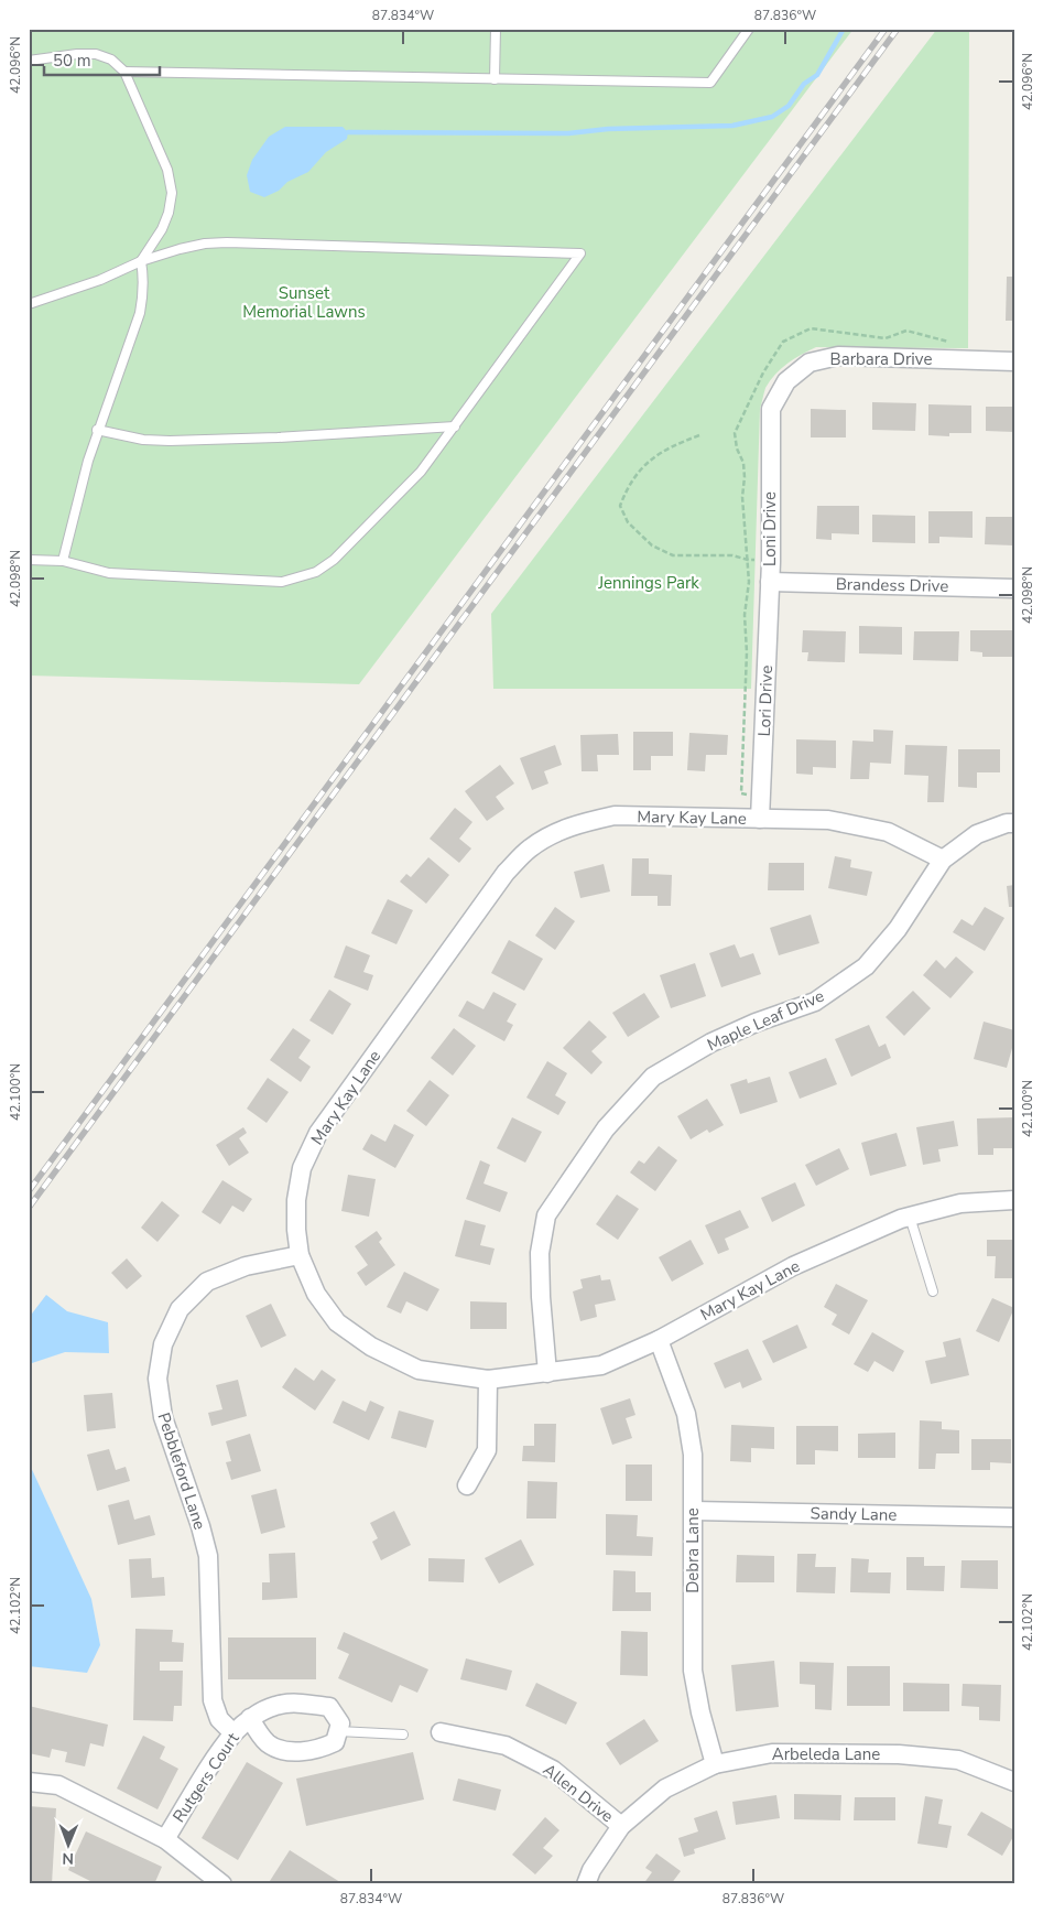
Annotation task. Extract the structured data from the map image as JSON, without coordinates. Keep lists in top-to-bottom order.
{
  "streets": {
    "street": [
      "Barbara Drive",
      "Loni Drive",
      "Brandess Drive",
      "Lori Drive",
      "Mary Kay Lane",
      "Maple Leaf Drive",
      "Pebbleford Lane",
      "Sandy Lane",
      "Debra Lane",
      "Arbeleda Lane",
      "Rutgers Court",
      "Allen Drive"
    ]
  },
  "crossings": [
    ["Barbara Drive", "Loni Drive"],
    ["Loni Drive", "Brandess Drive"],
    ["Loni Drive", "Lori Drive"],
    ["Brandess Drive", "Lori Drive"],
    ["Lori Drive", "Mary Kay Lane"],
    ["Mary Kay Lane", "Maple Leaf Drive"],
    ["Mary Kay Lane", "Pebbleford Lane"],
    ["Mary Kay Lane", "Debra Lane"],
    ["Pebbleford Lane", "Rutgers Court"],
    ["Sandy Lane", "Debra Lane"],
    ["Debra Lane", "Arbeleda Lane"],
    ["Arbeleda Lane", "Allen Drive"]
  ],
  "parks": ["Sunset Memorial Lawns", "Jennings Park"],
  "scale_bar": "50 m",
  "north": "bottom",
  "coordinates": [
    "87.834°W",
    "87.836°W",
    "42.096°N",
    "42.098°N",
    "42.100°N",
    "42.102°N"
  ]
}
